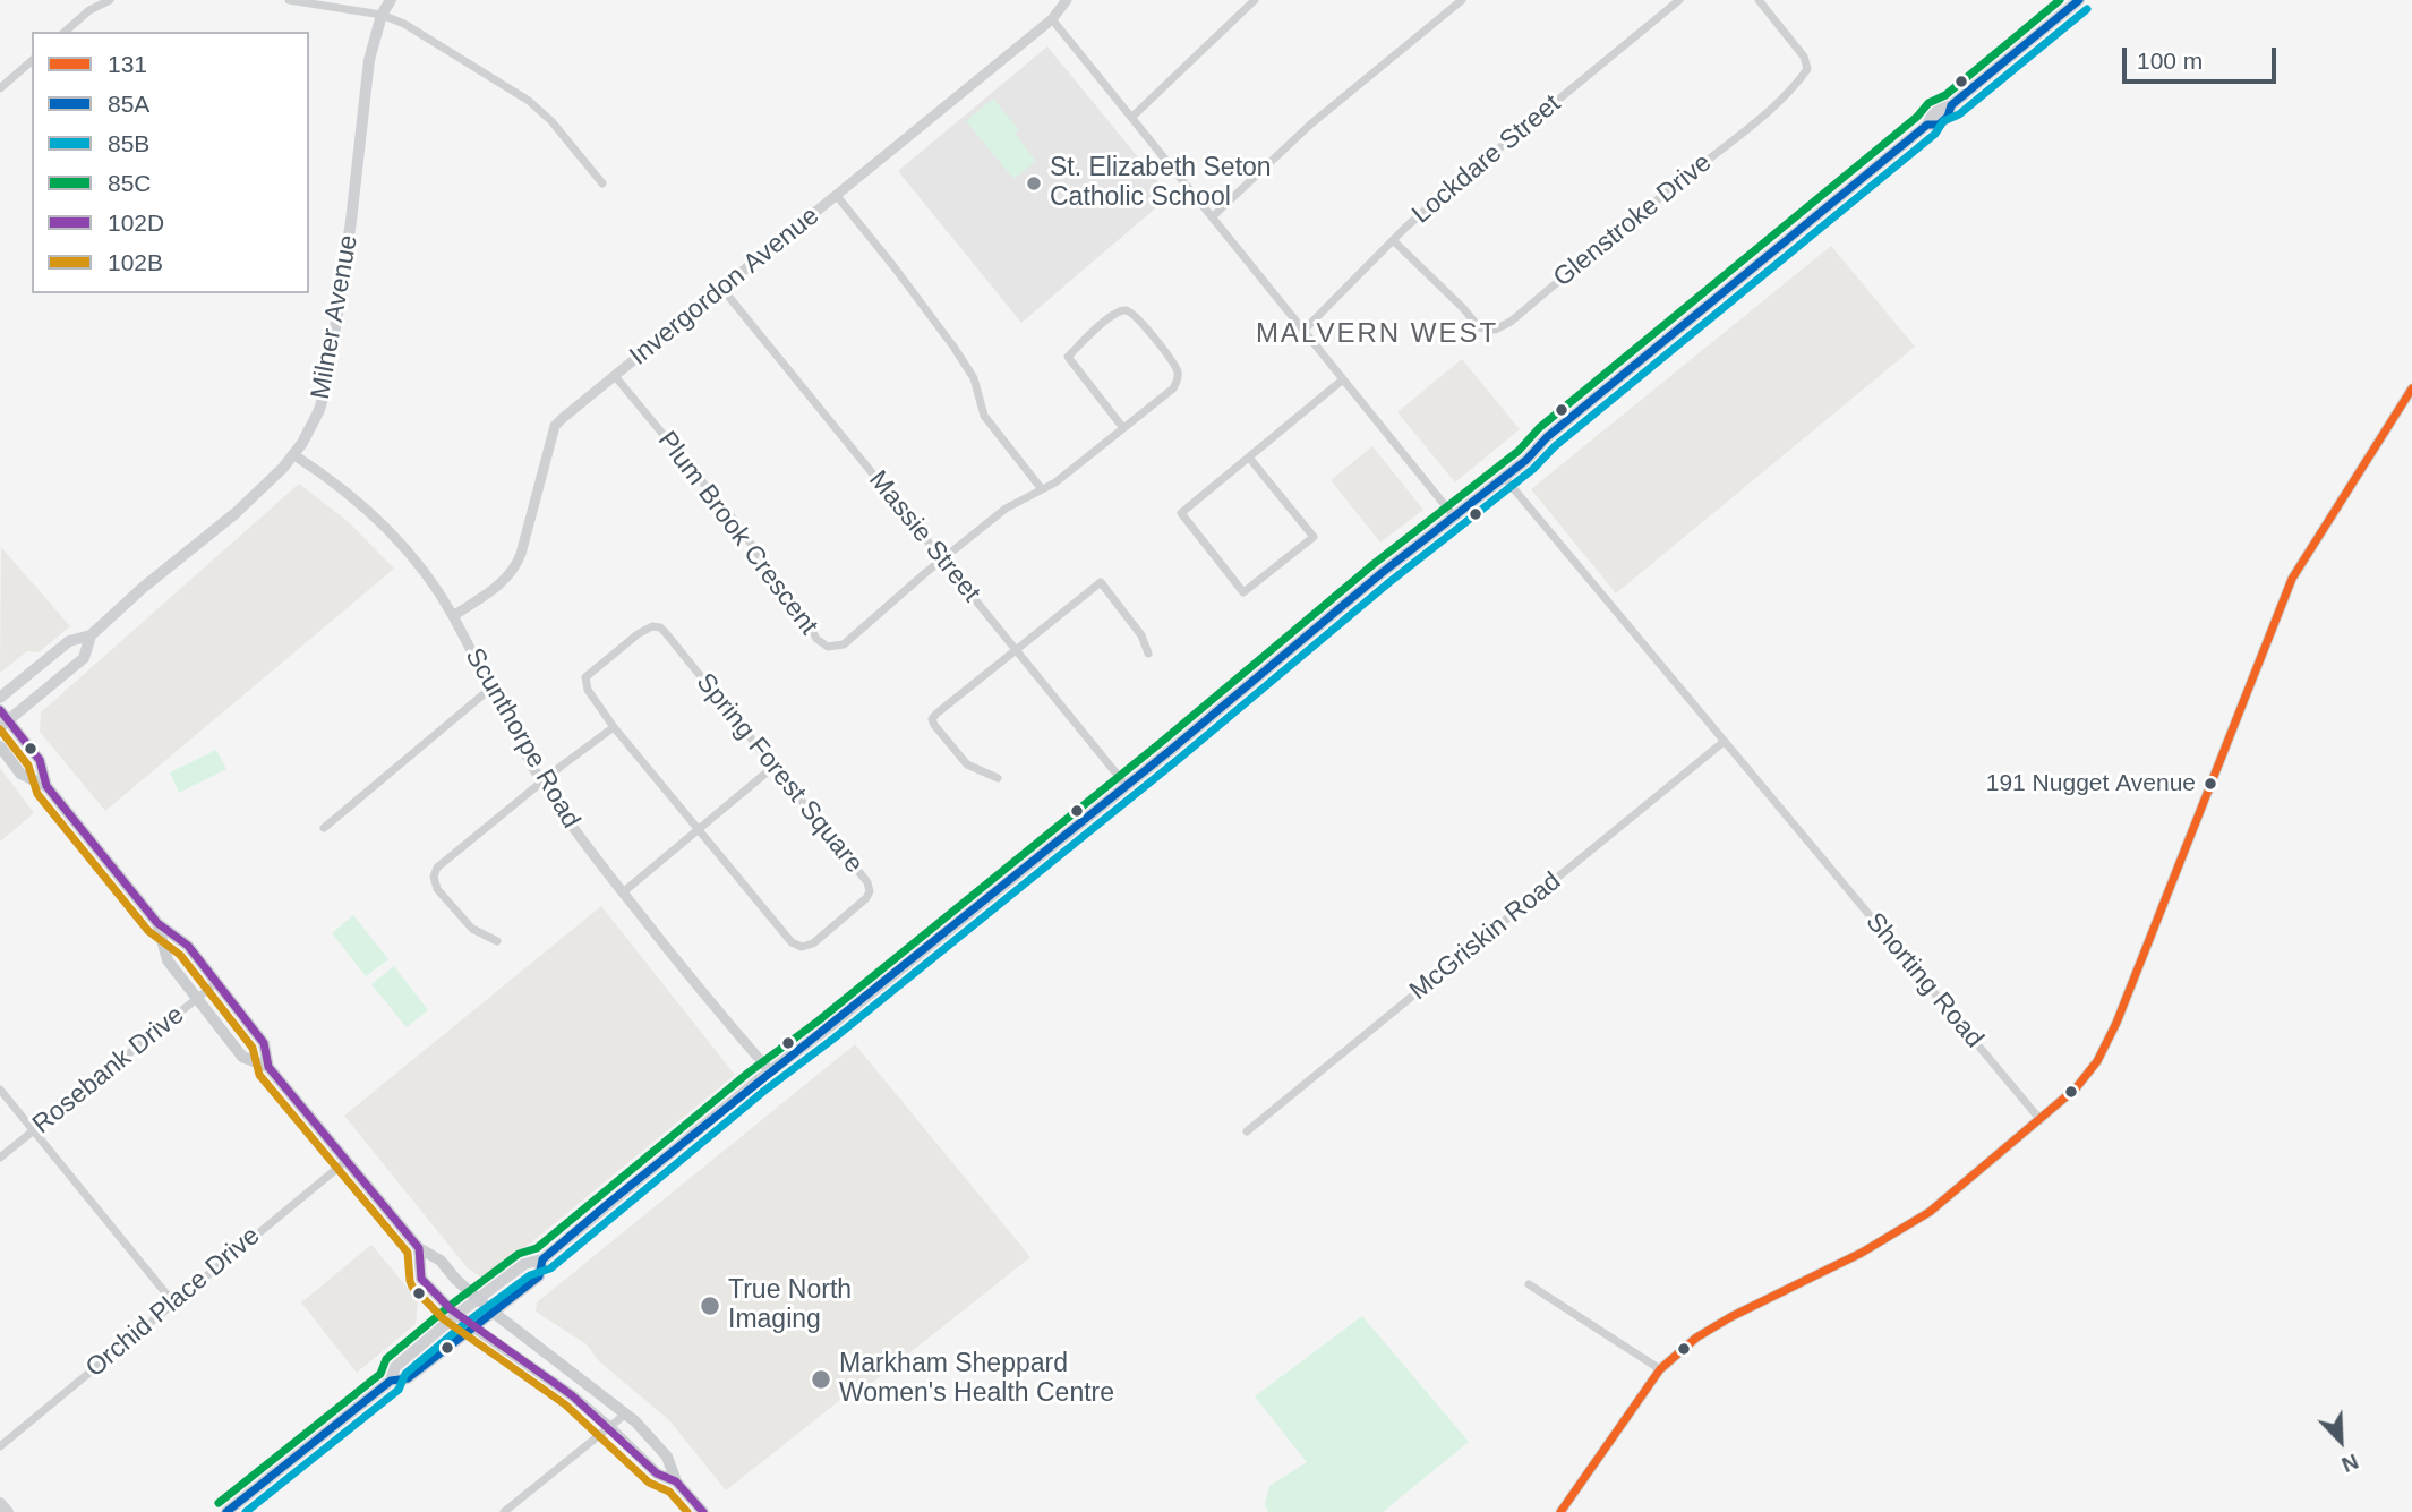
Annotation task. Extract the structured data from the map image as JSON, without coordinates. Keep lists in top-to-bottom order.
{
  "streets": {
    "main road": ["Milner Avenue"],
    "street": [
      "Lockdare Street",
      "Glenstroke Drive",
      "Invergordon Avenue",
      "Plum Brook Crescent",
      "Massie Street",
      "Scunthorpe Road",
      "Spring Forest Square",
      "McGriskin Road",
      "Shorting Road",
      "Rosebank Drive",
      "Orchid Place Drive"
    ]
  },
  "crossings": [
    ["Lockdare Street", "Glenstroke Drive"],
    ["Invergordon Avenue", "Plum Brook Crescent"],
    ["Invergordon Avenue", "Massie Street"],
    ["Invergordon Avenue", "Scunthorpe Road"],
    ["Milner Avenue", "Scunthorpe Road"],
    ["Plum Brook Crescent", "Massie Street"],
    ["McGriskin Road", "Shorting Road"]
  ],
  "districts": ["MALVERN WEST"],
  "places": [
    "St. Elizabeth Seton Catholic School",
    "191 Nugget Avenue",
    "True North Imaging",
    "Markham Sheppard Women's Health Centre"
  ],
  "lines": [
    "transit line 85A",
    "transit line 85C",
    "transit line 85B",
    "transit line 131",
    "transit line 102D",
    "transit line 102B"
  ],
  "legend": [
    "131",
    "85A",
    "85B",
    "85C",
    "102D",
    "102B"
  ],
  "scale_bar": "100 m",
  "north": "bottom right"
}
